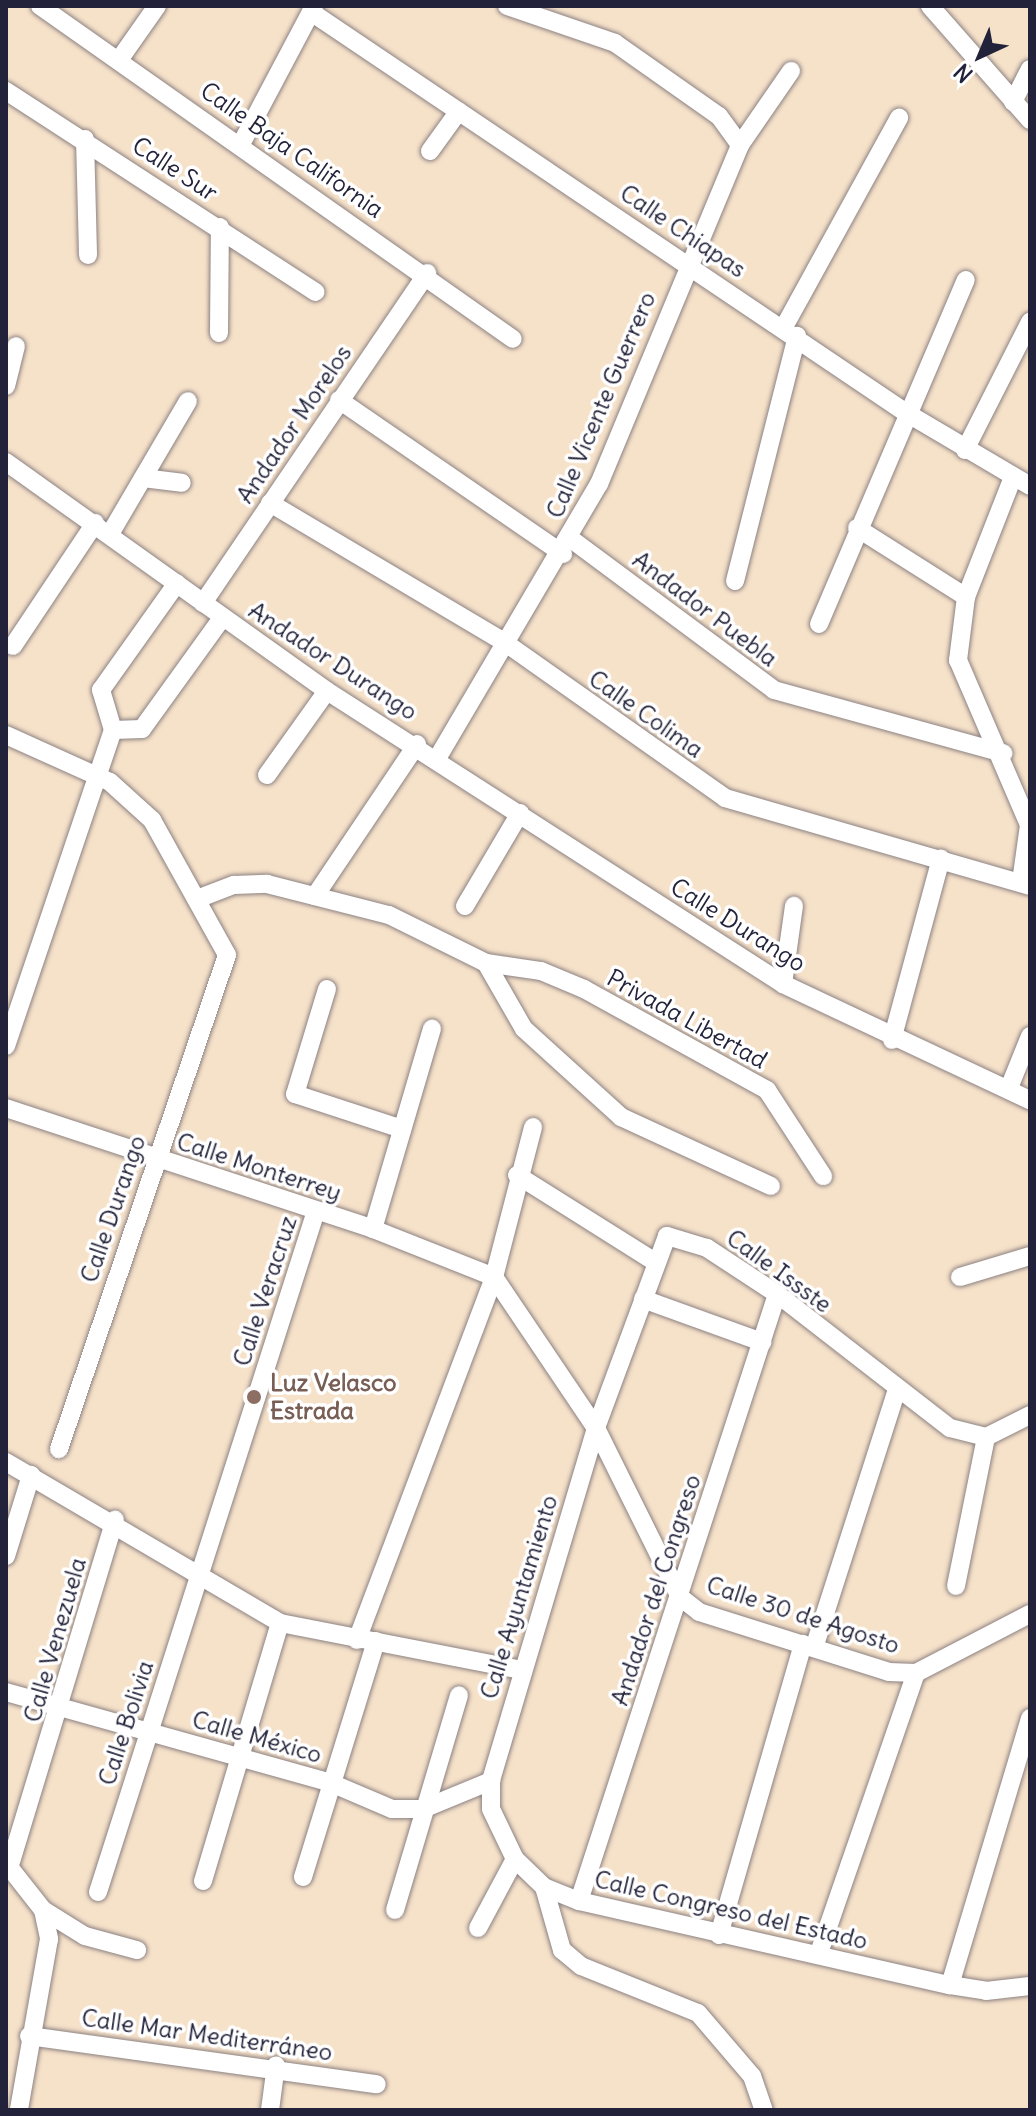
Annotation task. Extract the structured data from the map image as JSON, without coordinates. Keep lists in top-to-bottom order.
{
  "streets": {
    "street": [
      "Calle Baja California",
      "Calle Sur",
      "Calle Chiapas",
      "Calle Vicente Guerrero",
      "Andador Morelos",
      "Andador Puebla",
      "Andador Durango",
      "Calle Colima",
      "Calle Durango",
      "Privada Libertad",
      "Calle Monterrey",
      "Calle Issste",
      "Calle Veracruz",
      "Andador del Congreso",
      "Calle Ayuntamiento",
      "Calle 30 de Agosto",
      "Calle Venezuela",
      "Calle Bolivia",
      "Calle México",
      "Calle Congreso del Estado",
      "Calle Mar Mediterráneo"
    ]
  },
  "crossings": [
    ["Calle Baja California", "Andador Morelos"],
    ["Calle Chiapas", "Calle Vicente Guerrero"],
    ["Calle Vicente Guerrero", "Andador Puebla"],
    ["Calle Vicente Guerrero", "Andador Durango"],
    ["Calle Vicente Guerrero", "Calle Colima"],
    ["Calle Vicente Guerrero", "Calle Durango"],
    ["Andador Morelos", "Andador Puebla"],
    ["Andador Morelos", "Andador Durango"],
    ["Andador Morelos", "Calle Colima"],
    ["Andador Durango", "Calle Durango"],
    ["Calle Durango", "Privada Libertad"],
    ["Calle Durango", "Calle Monterrey"],
    ["Calle Monterrey", "Calle Veracruz"],
    ["Calle Monterrey", "Calle 30 de Agosto"],
    ["Calle Issste", "Andador del Congreso"],
    ["Calle Issste", "Calle Ayuntamiento"],
    ["Calle Issste", "Calle 30 de Agosto"],
    ["Calle Veracruz", "Calle Bolivia"],
    ["Andador del Congreso", "Calle 30 de Agosto"],
    ["Andador del Congreso", "Calle Congreso del Estado"],
    ["Calle Ayuntamiento", "Calle 30 de Agosto"],
    ["Calle Ayuntamiento", "Calle México"],
    ["Calle Ayuntamiento", "Calle Congreso del Estado"],
    ["Calle Venezuela", "Calle México"],
    ["Calle Bolivia", "Calle México"],
    ["Calle México", "Calle Congreso del Estado"]
  ],
  "places": ["Luz Velasco Estrada"],
  "north": "bottom left"
}
